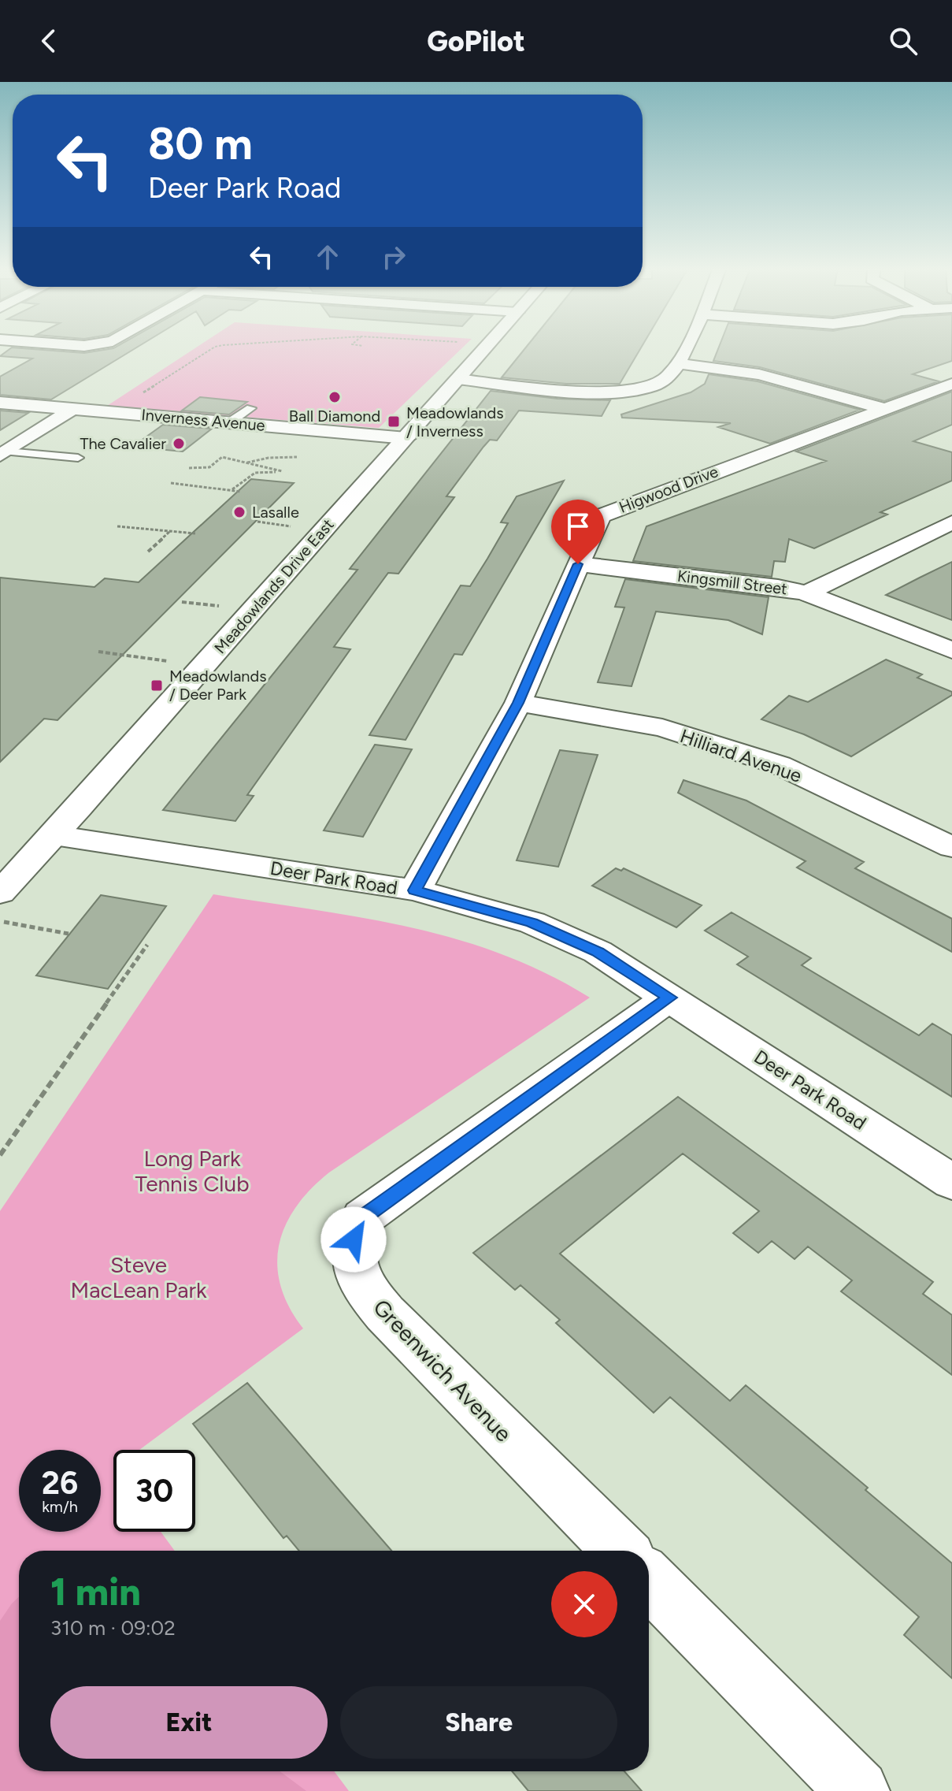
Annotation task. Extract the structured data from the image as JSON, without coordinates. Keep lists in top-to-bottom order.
{
  "streets": {
    "street": [
      "Inverness Avenue",
      "Higwood Drive",
      "Kingsmill Street",
      "Meadowlands Drive East",
      "Hilliard Avenue",
      "Deer Park Road",
      "Greenwich Avenue"
    ]
  },
  "crossings": [
    ["Inverness Avenue", "Meadowlands Drive East"],
    ["Higwood Drive", "Kingsmill Street"],
    ["Higwood Drive", "Hilliard Avenue"],
    ["Higwood Drive", "Deer Park Road"],
    ["Meadowlands Drive East", "Deer Park Road"],
    ["Deer Park Road", "Greenwich Avenue"]
  ],
  "parks": ["Long Park Tennis Club", "Steve MacLean Park"],
  "places": {
    "other": ["Ball Diamond", "The Cavalier", "Lasalle"],
    "transit": ["Meadowlands / Inverness", "Meadowlands / Deer Park"]
  },
  "page": {
    "header": "GoPilot",
    "turn": ["80 m", "Deer Park Road"],
    "speed": "26 km/h",
    "limit": "30",
    "heading": ["1 min", "310 m · 09:02"],
    "buttons": ["Exit", "Share"]
  }
}
